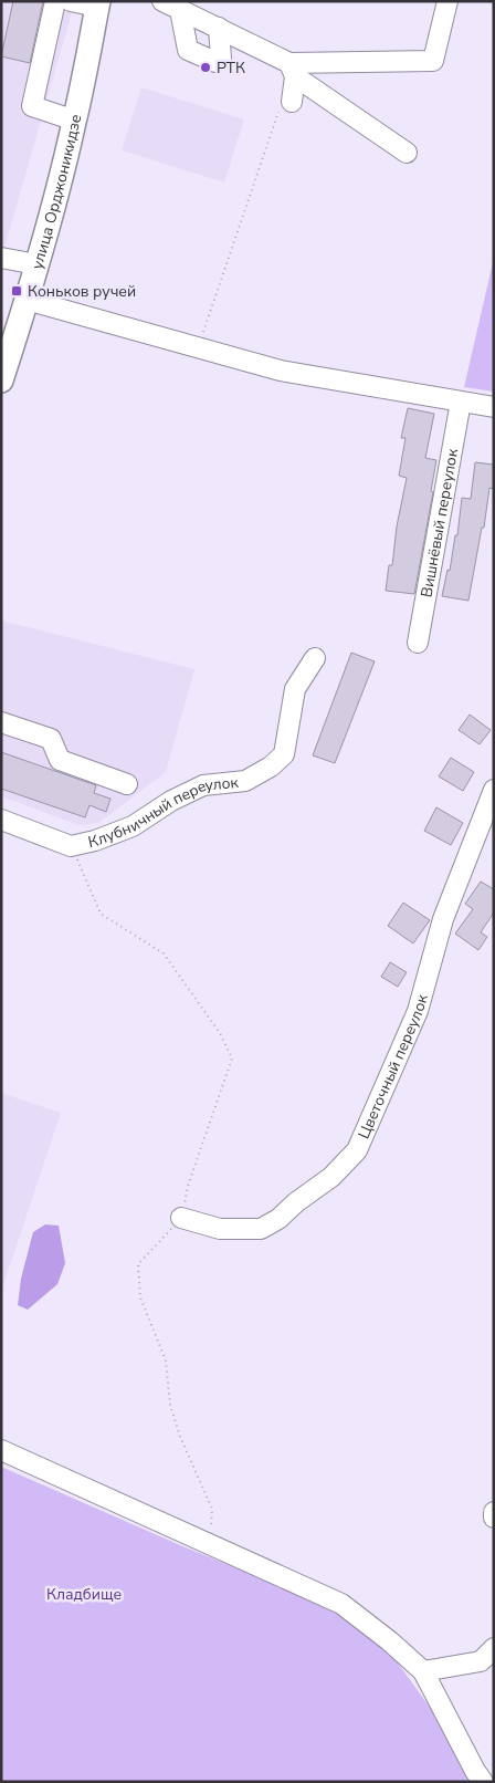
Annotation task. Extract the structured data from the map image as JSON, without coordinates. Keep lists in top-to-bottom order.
{
  "streets": {
    "main road": ["улица Орджоникидзе"],
    "street": ["Вишнёвый переулок", "Клубничный переулок", "Цветочный переулок"]
  },
  "parks": ["Кладбище"],
  "places": {
    "other": ["РТК"],
    "transit": ["Коньков ручей"]
  }
}
